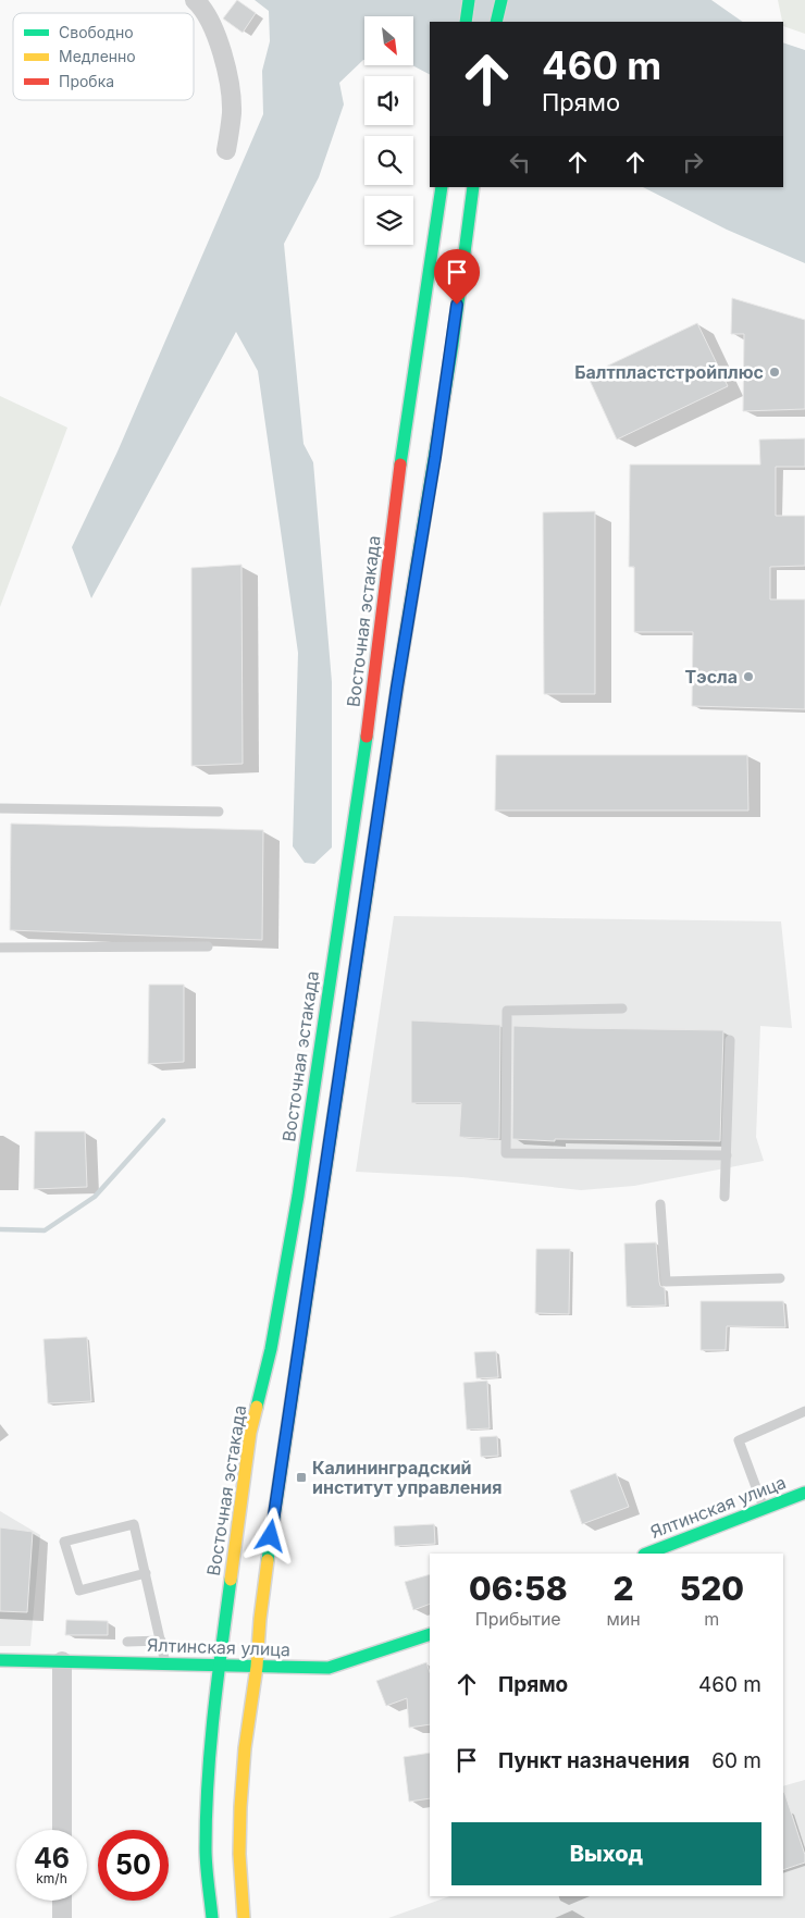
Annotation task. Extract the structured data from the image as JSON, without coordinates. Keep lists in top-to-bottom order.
{
  "streets": {
    "main road": ["Восточная эстакада", "Ялтинская улица"]
  },
  "crossings": [
    ["Восточная эстакада", "Ялтинская улица"]
  ],
  "places": {
    "other": ["Балтпластстройплюс", "Тэсла"],
    "transit": ["Калининградский институт управления"]
  },
  "legend": ["Свободно", "Медленно", "Пробка"],
  "north": "bottom right",
  "page": {
    "turn": ["460 m", "Прямо"],
    "eta": [
      "06:58",
      "Прибытие",
      "2",
      "мин",
      "520",
      "m"
    ],
    "list": [
      {
        "name": "Прямо",
        "value": "460 m"
      },
      {
        "name": "Пункт назначения",
        "value": "60 m"
      }
    ],
    "buttons": "Выход",
    "speed": "46 km/h",
    "limit": "50"
  }
}
